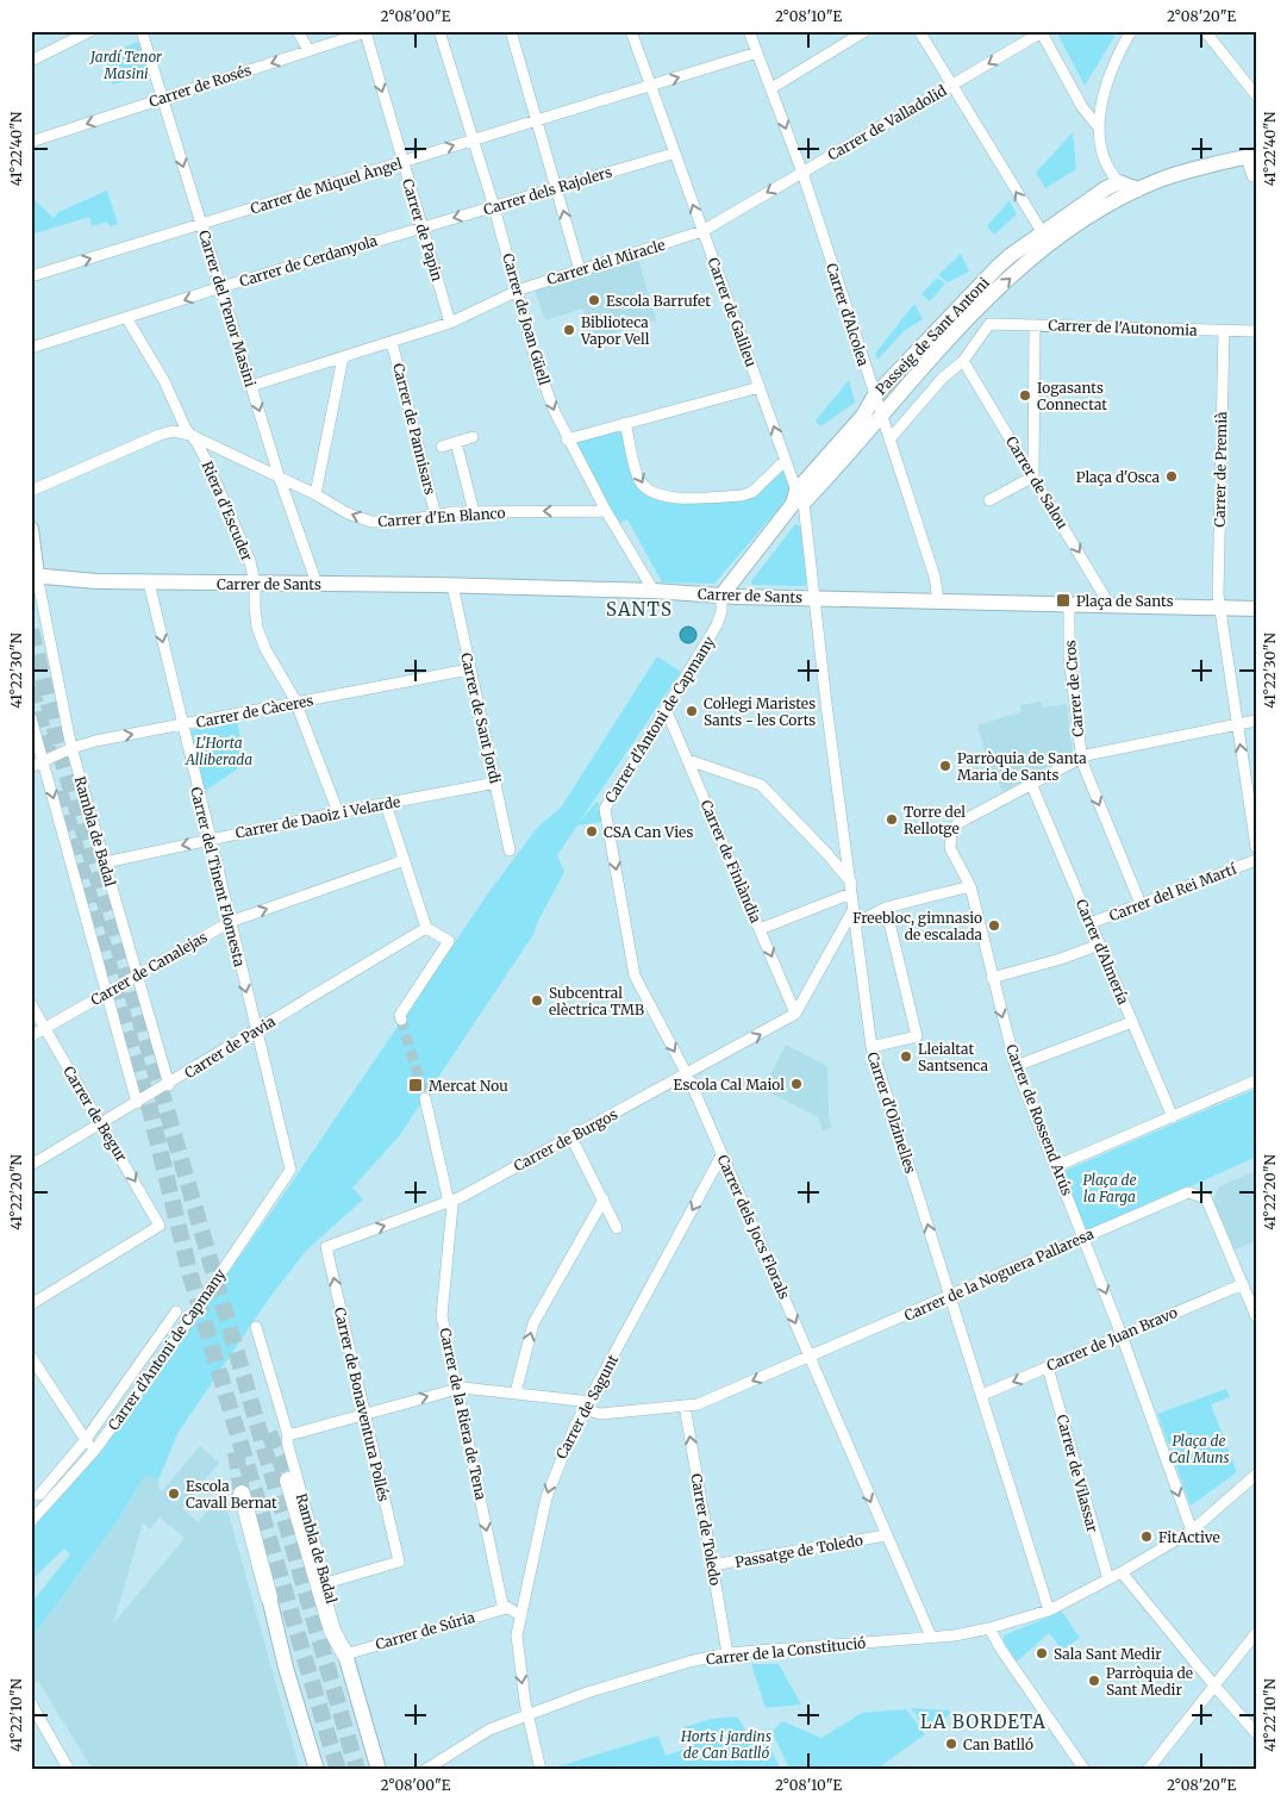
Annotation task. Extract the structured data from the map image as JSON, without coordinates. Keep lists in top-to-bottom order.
{
  "streets": {
    "street": [
      "Carrer de Rosés",
      "Carrer de Valladolid",
      "Carrer de Miquel Àngel",
      "Carrer dels Rajolers",
      "Carrer de Papin",
      "Carrer de Cerdanyola",
      "Carrer del Miracle",
      "Carrer del Tenor Masini",
      "Carrer de Galileu",
      "Carrer d'Alcolea",
      "Carrer de Joan Güell",
      "Carrer de l'Autonomia",
      "Passeig de Sant Antoni",
      "Carrer de Pannisars",
      "Carrer de Premià",
      "Carrer de Salou",
      "Riera d'Escuder",
      "Carrer d'En Blanco",
      "Carrer de Sants",
      "Carrer de Cros",
      "Carrer de Càceres",
      "Carrer de Sant Jordi",
      "Carrer d'Antoni de Capmany",
      "Carrer de Daoiz i Velarde",
      "Rambla de Badal",
      "Carrer de Finlàndia",
      "Carrer del Tinent Flomesta",
      "Carrer del Rei Martí",
      "Carrer d'Almería",
      "Carrer de Canalejas",
      "Carrer de Pavia",
      "Carrer d'Olzinelles",
      "Carrer de Begur",
      "Carrer de Rossend Arús",
      "Carrer de Burgos",
      "Carrer dels Jocs Florals",
      "Carrer de la Noguera Pallaresa",
      "Carrer de Juan Bravo",
      "Carrer de Bonaventura Pollés",
      "Carrer de Sagunt",
      "Carrer de la Riera de Tena",
      "Carrer de Vilassar",
      "Carrer de Toledo",
      "Passatge de Toledo",
      "Carrer de Súria",
      "Carrer de la Constitució"
    ]
  },
  "crossings": [
    ["Carrer de Rosés", "Carrer de Papin"],
    ["Carrer de Rosés", "Carrer del Tenor Masini"],
    ["Carrer de Valladolid", "Carrer del Miracle"],
    ["Carrer de Valladolid", "Carrer de Galileu"],
    ["Carrer de Valladolid", "Carrer d'Alcolea"],
    ["Carrer de Miquel Àngel", "Carrer de Papin"],
    ["Carrer de Miquel Àngel", "Carrer del Tenor Masini"],
    ["Carrer de Miquel Àngel", "Carrer de Galileu"],
    ["Carrer de Miquel Àngel", "Carrer d'Alcolea"],
    ["Carrer de Miquel Àngel", "Carrer de Joan Güell"],
    ["Carrer dels Rajolers", "Carrer de Papin"],
    ["Carrer dels Rajolers", "Carrer de Cerdanyola"],
    ["Carrer dels Rajolers", "Carrer de Galileu"],
    ["Carrer dels Rajolers", "Carrer de Joan Güell"],
    ["Carrer de Papin", "Carrer de Cerdanyola"],
    ["Carrer de Papin", "Carrer del Miracle"],
    ["Carrer de Cerdanyola", "Carrer del Tenor Masini"],
    ["Carrer de Cerdanyola", "Riera d'Escuder"],
    ["Carrer del Miracle", "Carrer del Tenor Masini"],
    ["Carrer del Miracle", "Carrer de Galileu"],
    ["Carrer del Miracle", "Carrer de Joan Güell"],
    ["Carrer del Miracle", "Carrer de Pannisars"],
    ["Carrer del Tenor Masini", "Carrer d'En Blanco"],
    ["Carrer del Tenor Masini", "Carrer de Sants"],
    ["Carrer de Galileu", "Passeig de Sant Antoni"],
    ["Carrer de Galileu", "Carrer de Sants"],
    ["Carrer de Galileu", "Carrer d'Olzinelles"],
    ["Carrer d'Alcolea", "Passeig de Sant Antoni"],
    ["Carrer d'Alcolea", "Carrer de Sants"],
    ["Carrer de Joan Güell", "Carrer d'En Blanco"],
    ["Carrer de Joan Güell", "Carrer de Sants"],
    ["Carrer de l'Autonomia", "Carrer de Premià"],
    ["Carrer de l'Autonomia", "Carrer de Salou"],
    ["Passeig de Sant Antoni", "Carrer de Sants"],
    ["Passeig de Sant Antoni", "Carrer d'Antoni de Capmany"],
    ["Carrer de Pannisars", "Carrer d'En Blanco"],
    ["Carrer de Premià", "Carrer de Sants"],
    ["Carrer de Salou", "Carrer de Sants"],
    ["Riera d'Escuder", "Carrer d'En Blanco"],
    ["Riera d'Escuder", "Carrer de Sants"],
    ["Riera d'Escuder", "Carrer de Càceres"],
    ["Riera d'Escuder", "Carrer de Daoiz i Velarde"],
    ["Carrer de Sants", "Carrer de Cros"],
    ["Carrer de Sants", "Carrer de Sant Jordi"],
    ["Carrer de Sants", "Carrer d'Antoni de Capmany"],
    ["Carrer de Sants", "Rambla de Badal"],
    ["Carrer de Sants", "Carrer del Tinent Flomesta"],
    ["Carrer de Sants", "Carrer d'Olzinelles"],
    ["Carrer de Cros", "Carrer del Rei Martí"],
    ["Carrer de Càceres", "Carrer de Sant Jordi"],
    ["Carrer de Càceres", "Rambla de Badal"],
    ["Carrer de Càceres", "Carrer del Tinent Flomesta"],
    ["Carrer de Sant Jordi", "Carrer de Daoiz i Velarde"],
    ["Carrer d'Antoni de Capmany", "Carrer de Finlàndia"],
    ["Carrer d'Antoni de Capmany", "Carrer del Tinent Flomesta"],
    ["Carrer d'Antoni de Capmany", "Carrer dels Jocs Florals"],
    ["Carrer de Daoiz i Velarde", "Rambla de Badal"],
    ["Carrer de Daoiz i Velarde", "Carrer del Tinent Flomesta"],
    ["Rambla de Badal", "Carrer de Canalejas"],
    ["Rambla de Badal", "Carrer de Pavia"],
    ["Rambla de Badal", "Carrer de Bonaventura Pollés"],
    ["Rambla de Badal", "Carrer de Súria"],
    ["Carrer de Finlàndia", "Carrer de Burgos"],
    ["Carrer del Tinent Flomesta", "Carrer de Canalejas"],
    ["Carrer del Tinent Flomesta", "Carrer de Pavia"],
    ["Carrer del Rei Martí", "Carrer d'Almería"],
    ["Carrer d'Almería", "Carrer de Rossend Arús"],
    ["Carrer de Canalejas", "Carrer de Begur"],
    ["Carrer de Pavia", "Carrer de Begur"],
    ["Carrer d'Olzinelles", "Carrer de la Noguera Pallaresa"],
    ["Carrer d'Olzinelles", "Carrer de Juan Bravo"],
    ["Carrer d'Olzinelles", "Carrer de la Constitució"],
    ["Carrer de Rossend Arús", "Carrer de la Noguera Pallaresa"],
    ["Carrer de Rossend Arús", "Carrer de Juan Bravo"],
    ["Carrer de Rossend Arús", "Carrer de la Constitució"],
    ["Carrer de Burgos", "Carrer dels Jocs Florals"],
    ["Carrer de Burgos", "Carrer de Bonaventura Pollés"],
    ["Carrer de Burgos", "Carrer de la Riera de Tena"],
    ["Carrer dels Jocs Florals", "Carrer de la Noguera Pallaresa"],
    ["Carrer dels Jocs Florals", "Carrer de Sagunt"],
    ["Carrer dels Jocs Florals", "Passatge de Toledo"],
    ["Carrer dels Jocs Florals", "Carrer de la Constitució"],
    ["Carrer de la Noguera Pallaresa", "Carrer de Juan Bravo"],
    ["Carrer de la Noguera Pallaresa", "Carrer de Sagunt"],
    ["Carrer de la Noguera Pallaresa", "Carrer de Toledo"],
    ["Carrer de Juan Bravo", "Carrer de Vilassar"],
    ["Carrer de Sagunt", "Carrer de la Constitució"],
    ["Carrer de la Riera de Tena", "Carrer de Súria"],
    ["Carrer de Vilassar", "Carrer de la Constitució"],
    ["Carrer de Toledo", "Passatge de Toledo"],
    ["Carrer de Toledo", "Carrer de la Constitució"]
  ],
  "one_way": [
    "Carrer de Rosés",
    "Carrer de Valladolid",
    "Carrer de Miquel Àngel",
    "Carrer de Papin",
    "Carrer del Tenor Masini",
    "Carrer de Salou",
    "Carrer d'En Blanco",
    "Carrer de Cros",
    "Carrer del Tinent Flomesta",
    "Carrer de Canalejas",
    "Carrer de Rossend Arús",
    "Carrer de Burgos",
    "Carrer dels Jocs Florals",
    "Carrer de Bonaventura Pollés",
    "Carrer de la Riera de Tena",
    "Carrer de Toledo"
  ],
  "districts": ["SANTS", "LA BORDETA"],
  "parks": [
    "Jardí Tenor Masini",
    "L'Horta Alliberada",
    "Plaça de la Farga",
    "Plaça de Cal Muns",
    "Horts i jardins de Can Batlló"
  ],
  "places": {
    "other": [
      "Escola Barrufet",
      "Biblioteca Vapor Vell",
      "Iogasants Connectat",
      "Plaça d'Osca",
      "Col·legi Maristes Sants - les Corts",
      "Parròquia de Santa Maria de Sants",
      "Torre del Rellotge",
      "CSA Can Vies",
      "Freebloc, gimnasio de escalada",
      "Subcentral elèctrica TMB",
      "Lleialtat Santsenca",
      "Escola Cal Maiol",
      "Escola Cavall Bernat",
      "FitActive",
      "Sala Sant Medir",
      "Parròquia de Sant Medir",
      "Can Batlló"
    ],
    "transit": ["Plaça de Sants", "Mercat Nou"]
  },
  "coordinates": [
    "2°08'00\"E",
    "2°08'10\"E",
    "2°08'20\"E",
    "41°22'40\"N",
    "41°22'30\"N",
    "41°22'20\"N",
    "41°22'10\"N"
  ]
}
